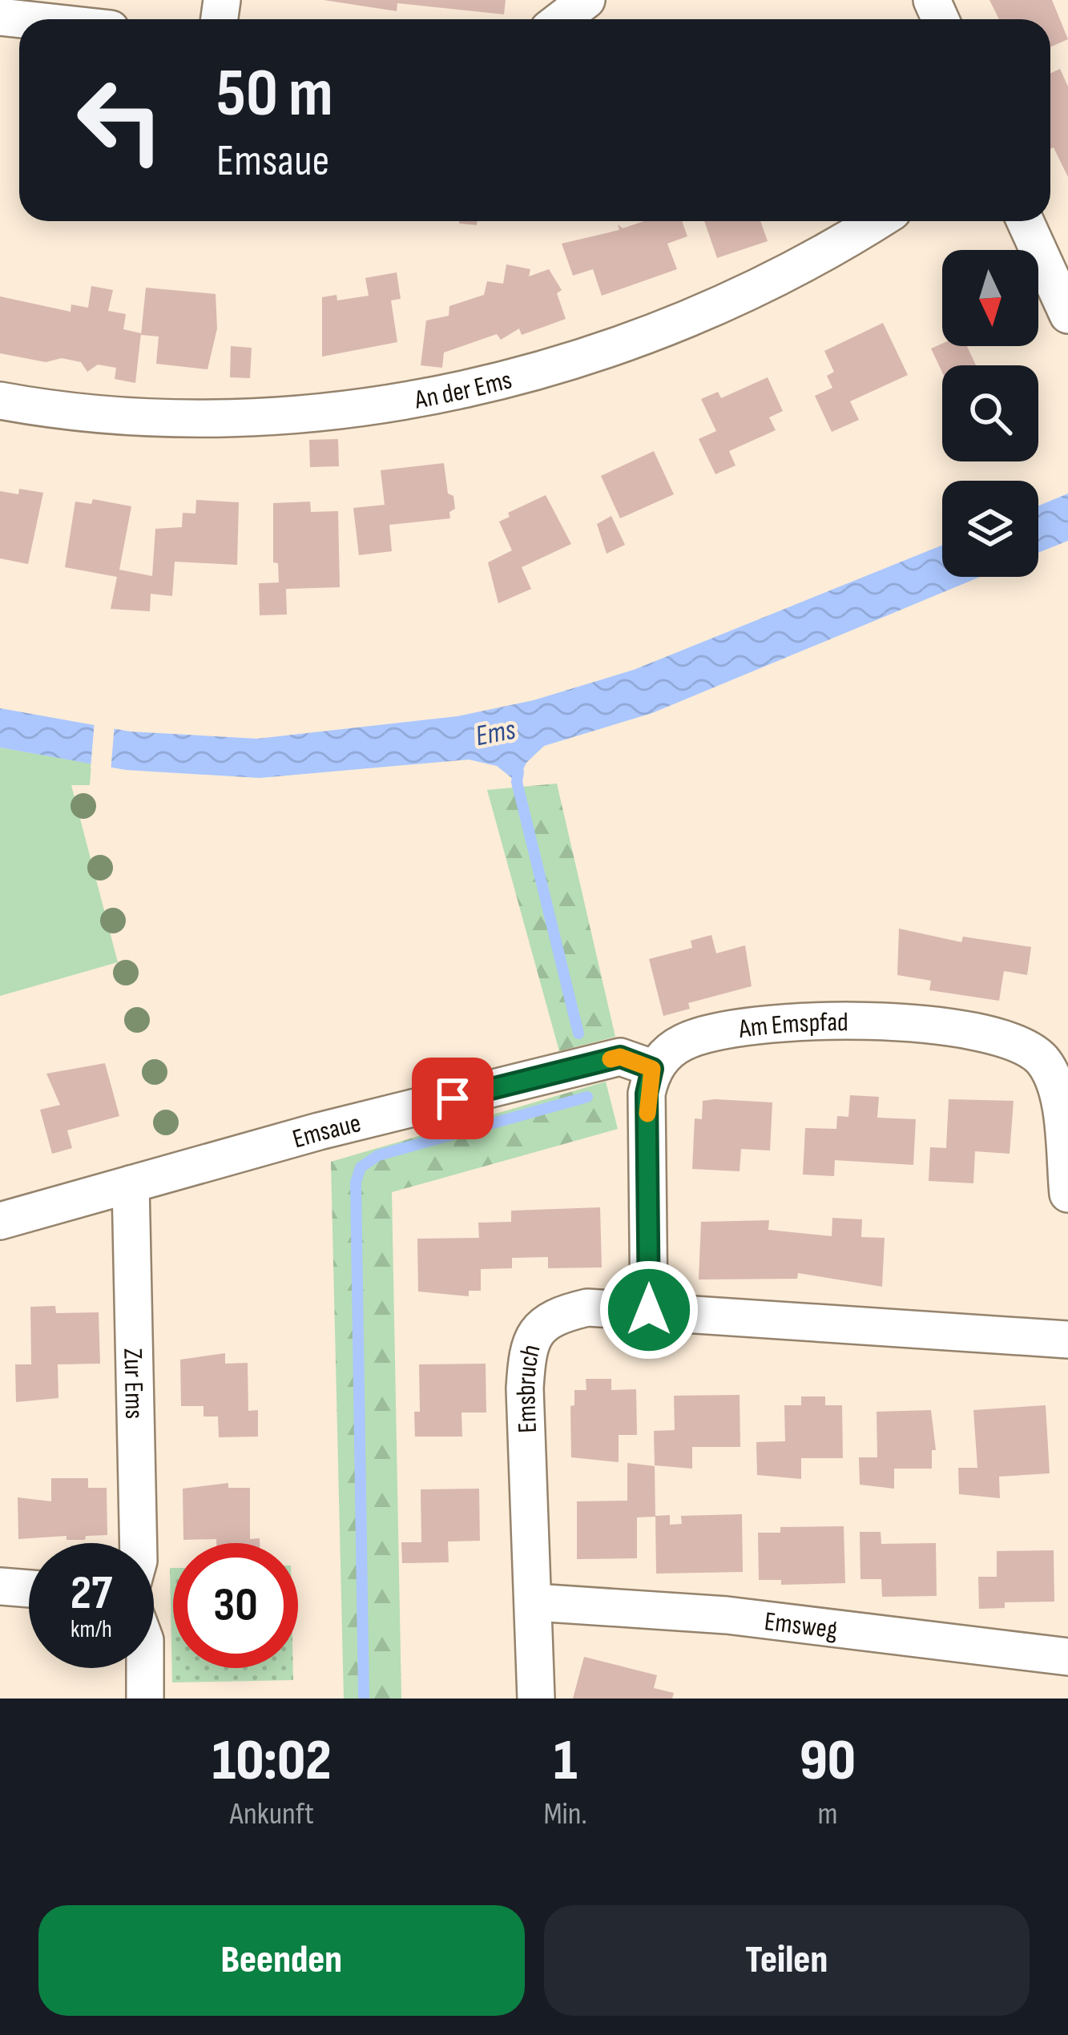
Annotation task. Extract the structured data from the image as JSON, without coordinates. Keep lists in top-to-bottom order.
{
  "streets": {
    "street": [
      "An der Ems",
      "Am Emspfad",
      "Emsaue",
      "Zur Ems",
      "Emsbruch",
      "Emsweg"
    ]
  },
  "crossings": [
    ["Am Emspfad", "Emsaue"],
    ["Emsaue", "Zur Ems"],
    ["Emsbruch", "Emsweg"]
  ],
  "water": ["Ems"],
  "north": "bottom",
  "page": {
    "turn": ["50 m", "Emsaue"],
    "speed": "27 km/h",
    "limit": "30",
    "eta": [
      "10:02",
      "Ankunft",
      "1",
      "Min.",
      "90",
      "m"
    ],
    "buttons": ["Beenden", "Teilen"]
  }
}
